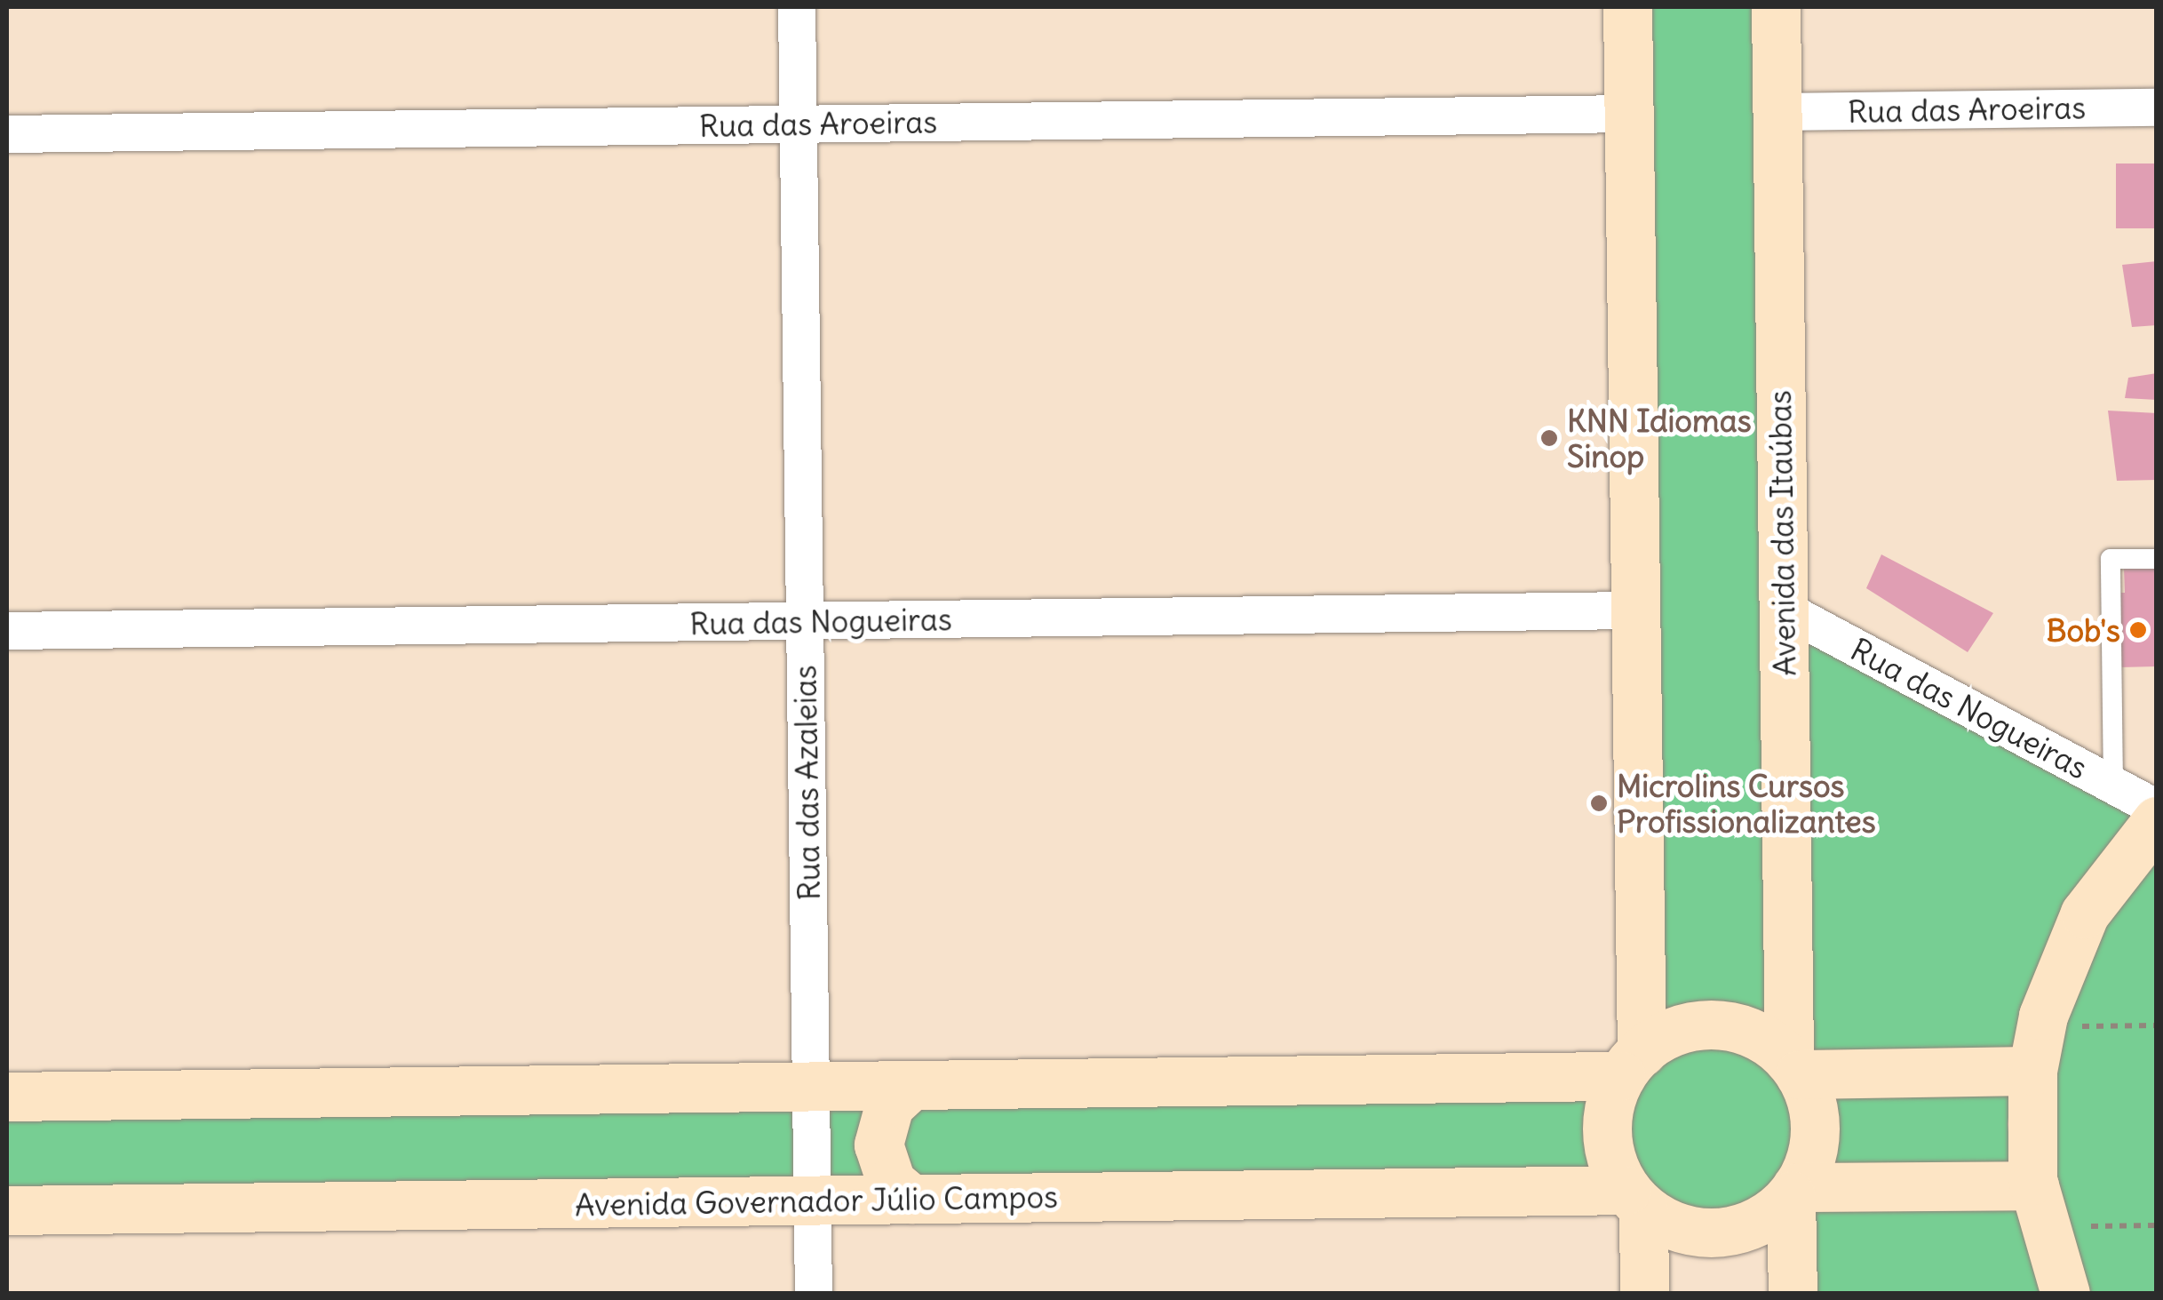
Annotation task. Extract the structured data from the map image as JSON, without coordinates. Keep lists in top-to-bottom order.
{
  "streets": {
    "main road": ["Avenida das Itaúbas", "Avenida Governador Júlio Campos"],
    "street": ["Rua das Aroeiras", "Rua das Nogueiras", "Rua das Azaleias"]
  },
  "crossings": [
    ["Rua das Aroeiras", "Avenida das Itaúbas"],
    ["Rua das Aroeiras", "Rua das Azaleias"],
    ["Avenida das Itaúbas", "Rua das Nogueiras"],
    ["Avenida das Itaúbas", "Avenida Governador Júlio Campos"],
    ["Rua das Nogueiras", "Rua das Azaleias"],
    ["Rua das Azaleias", "Avenida Governador Júlio Campos"]
  ],
  "places": ["KNN Idiomas Sinop", "Bob's", "Microlins Cursos Profissionalizantes"]
}
